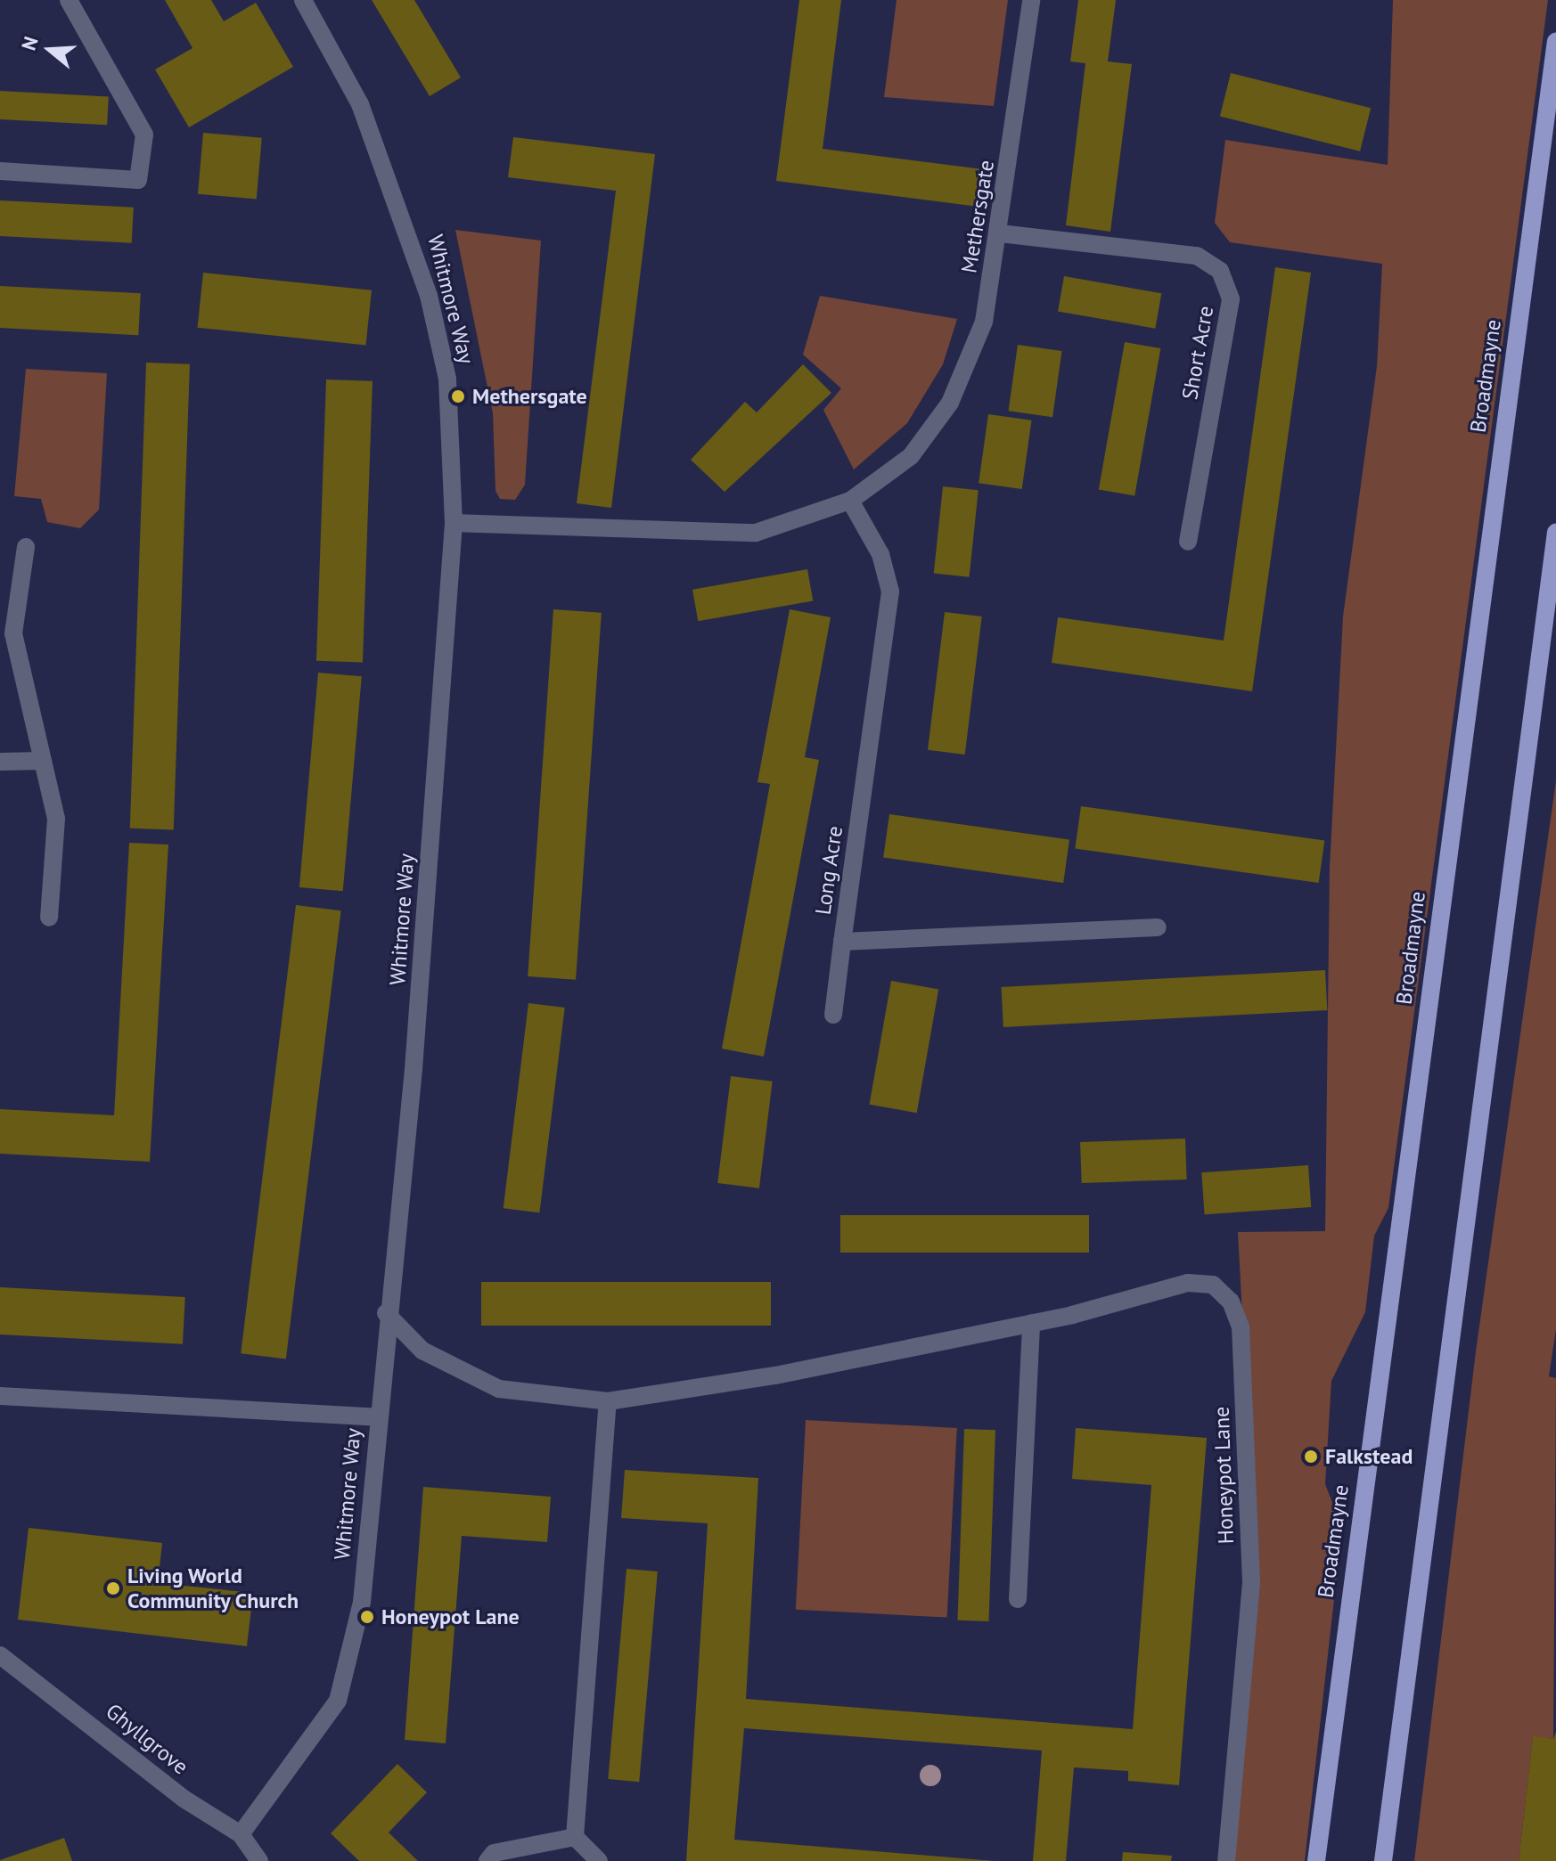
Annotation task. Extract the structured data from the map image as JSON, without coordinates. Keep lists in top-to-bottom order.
{
  "streets": {
    "main road": ["Broadmayne"],
    "street": [
      "Methersgate",
      "Whitmore Way",
      "Short Acre",
      "Long Acre",
      "Honeypot Lane",
      "Ghyllgrove"
    ]
  },
  "crossings": [
    ["Methersgate", "Whitmore Way"],
    ["Methersgate", "Short Acre"],
    ["Methersgate", "Long Acre"],
    ["Whitmore Way", "Honeypot Lane"],
    ["Whitmore Way", "Ghyllgrove"]
  ],
  "places": [
    "Methersgate",
    "Falkstead",
    "Living World Community Church",
    "Honeypot Lane"
  ],
  "north": "left"
}
